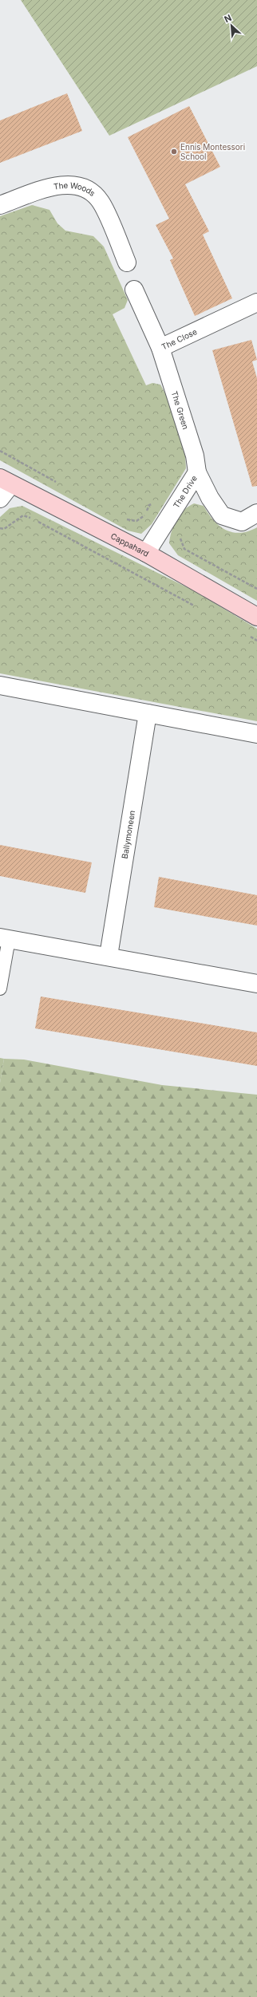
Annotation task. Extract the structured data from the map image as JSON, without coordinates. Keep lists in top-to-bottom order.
{
  "streets": {
    "main road": ["Cappahard"],
    "street": [
      "The Woods",
      "The Close",
      "The Green",
      "The Drive",
      "Ballymoneen"
    ]
  },
  "crossings": [
    ["The Close", "The Green"],
    ["The Green", "The Drive"],
    ["The Drive", "Cappahard"]
  ],
  "places": ["Ennis Montessori School"],
  "north": "top left"
}
